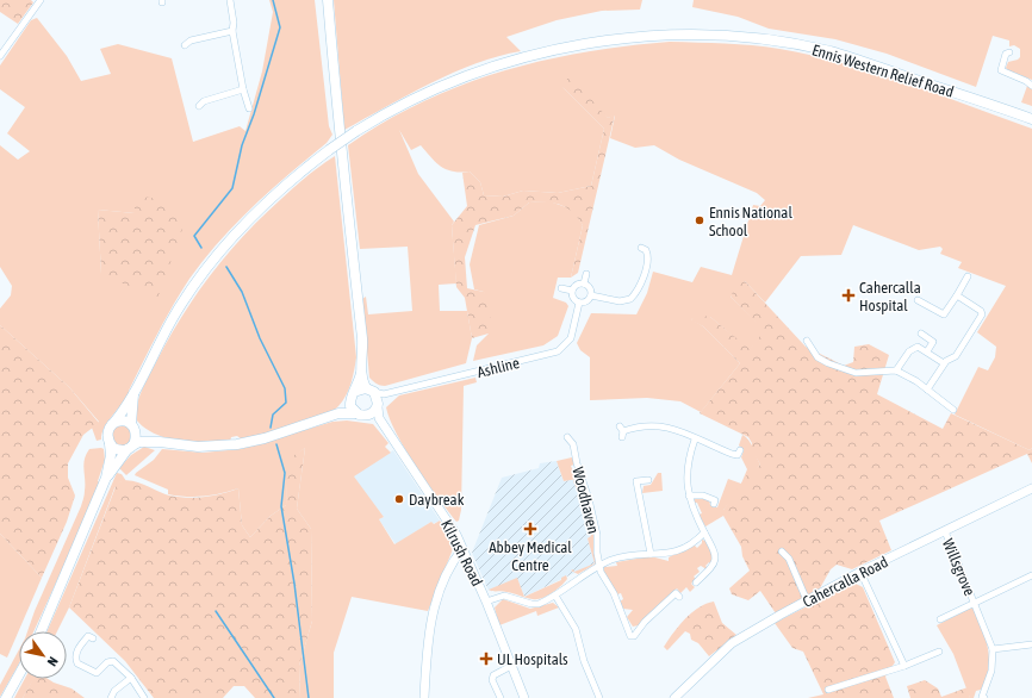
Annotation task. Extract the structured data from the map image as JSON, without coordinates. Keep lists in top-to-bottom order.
{
  "streets": {
    "main road": ["Ennis Western Relief Road"],
    "street": [
      "Ashline",
      "Woodhaven",
      "Kilrush Road",
      "Willsgrove",
      "Cahercalla Road"
    ]
  },
  "crossings": [
    ["Ashline", "Kilrush Road"],
    ["Willsgrove", "Cahercalla Road"]
  ],
  "places": {
    "other": ["Ennis National School", "Daybreak"],
    "health": ["Cahercalla Hospital", "Abbey Medical Centre", "UL Hospitals"]
  },
  "north": "bottom right"
}
